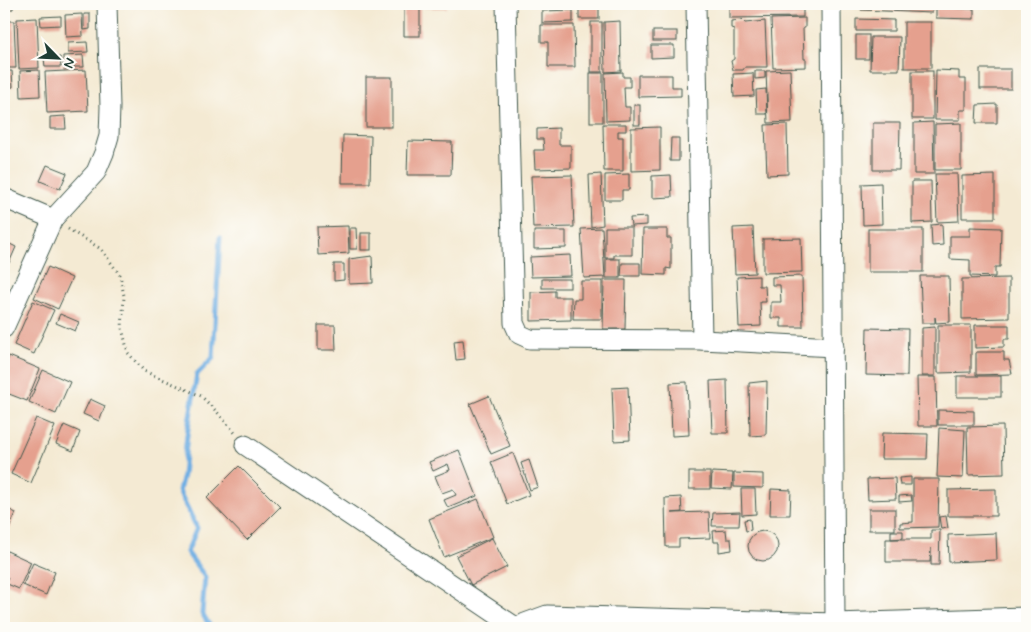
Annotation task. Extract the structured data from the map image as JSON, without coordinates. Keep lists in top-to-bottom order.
{
  "north": "bottom right"
}
